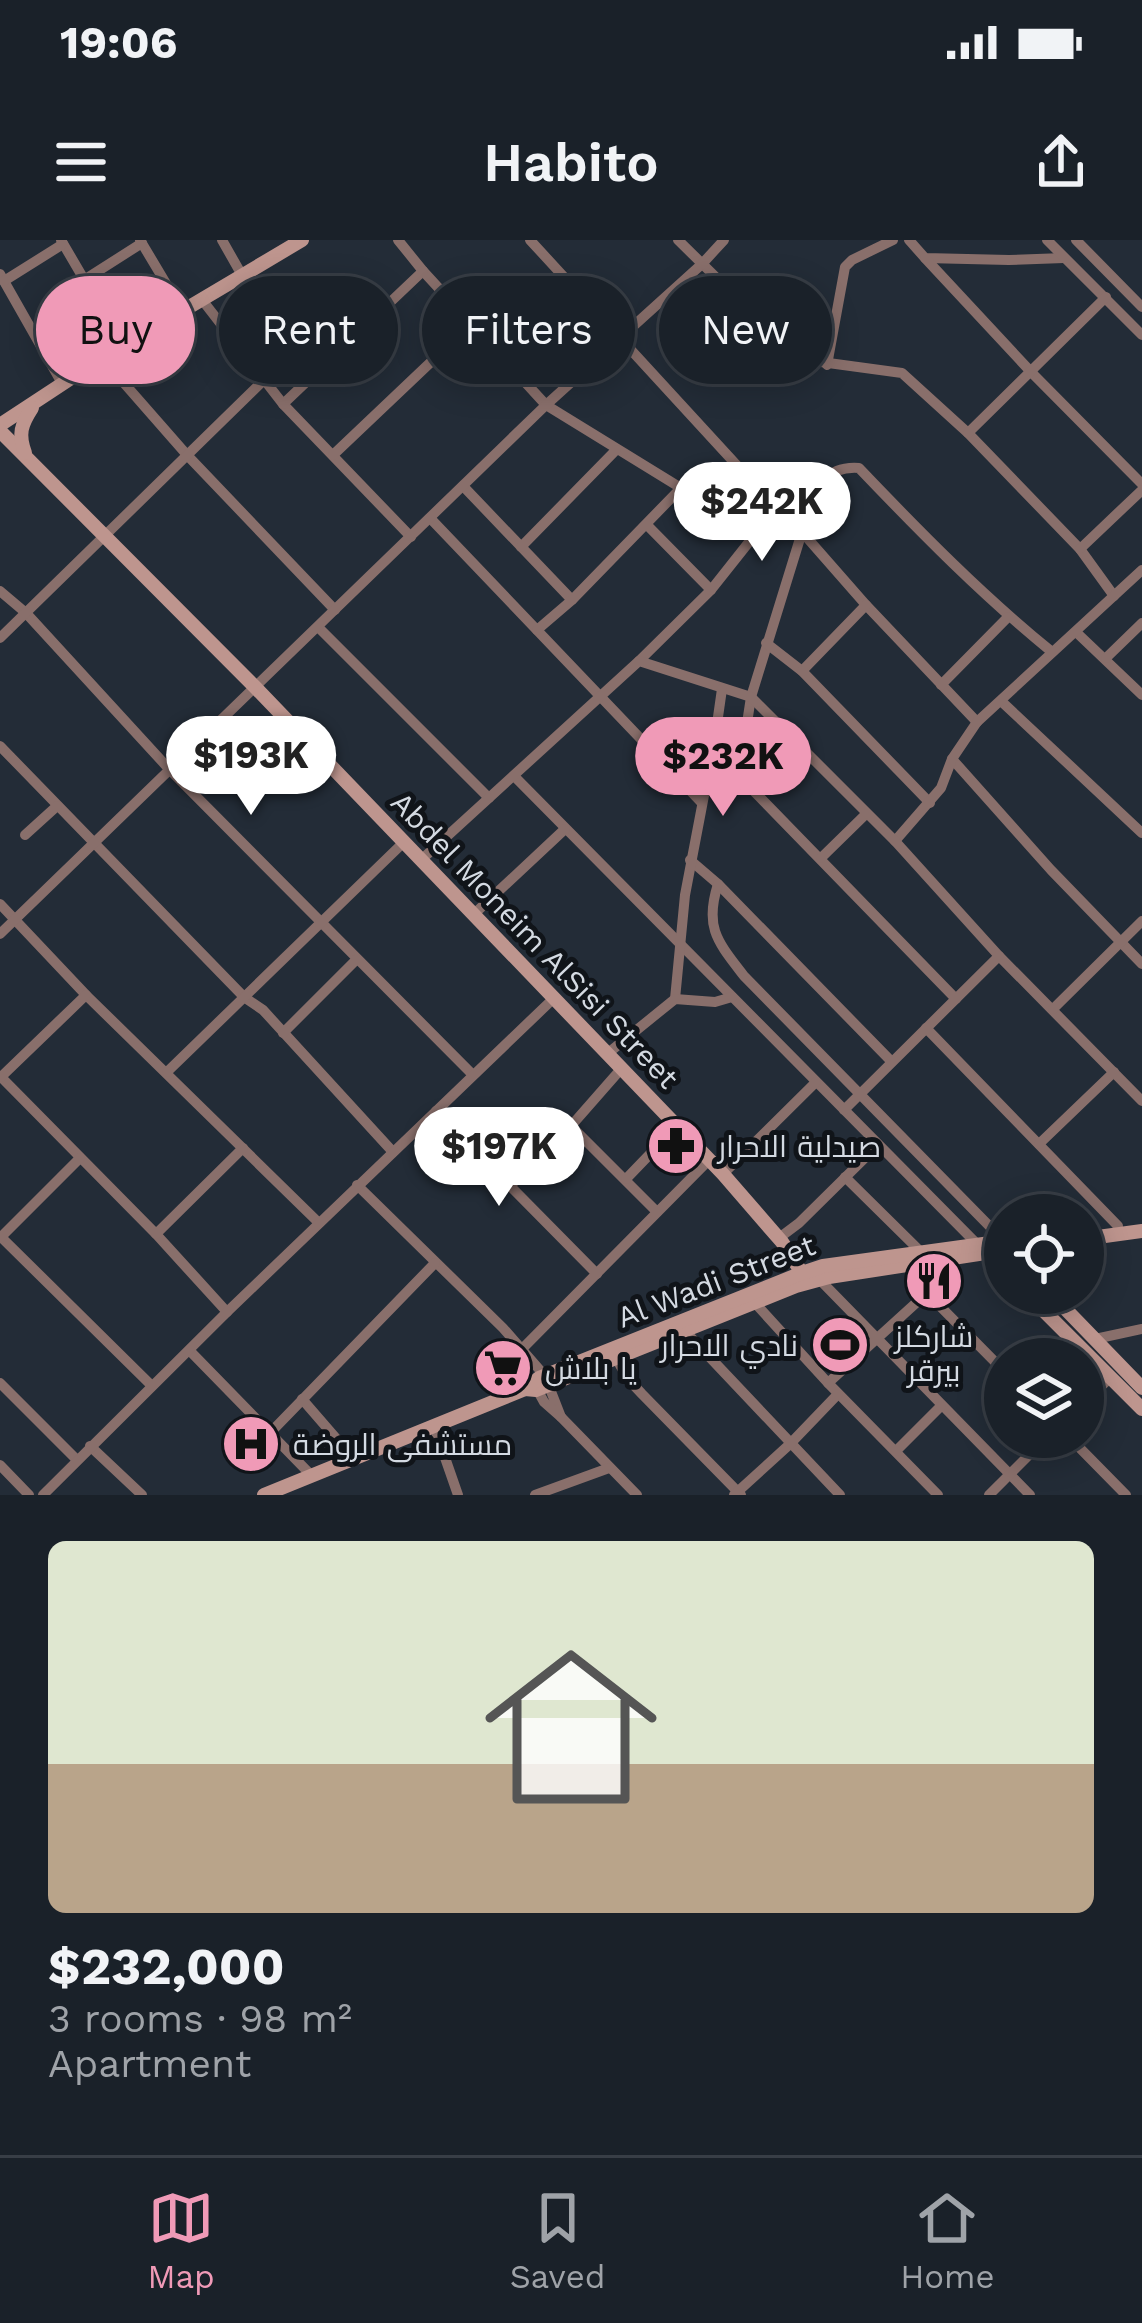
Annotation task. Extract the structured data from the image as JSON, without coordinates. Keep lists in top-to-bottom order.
{
  "streets": {
    "main road": ["Abdel Moneim AlSisi Street", "Al Wadi Street"]
  },
  "crossings": [
    ["Abdel Moneim AlSisi Street", "Al Wadi Street"]
  ],
  "places": {
    "pharmacy": ["صيدلية الاحرار"],
    "restaurant": ["شاركلز بيرقر"],
    "sports": ["نادي الاحرار"],
    "supermarket": ["يا بلاش"],
    "hospital": ["مستشفى الروضة"]
  },
  "page": {
    "status": "19:06",
    "header": "Habito",
    "chip": [
      "Buy",
      "Rent",
      "Filters",
      "New"
    ],
    "price": [
      "$242K",
      "$193K",
      "$232K",
      "$197K"
    ],
    "list": [
      {
        "name": "$232,000",
        "note": "3 rooms · 98 m² · Apartment"
      }
    ],
    "tabs": ["Map", "Saved", "Home"]
  }
}
